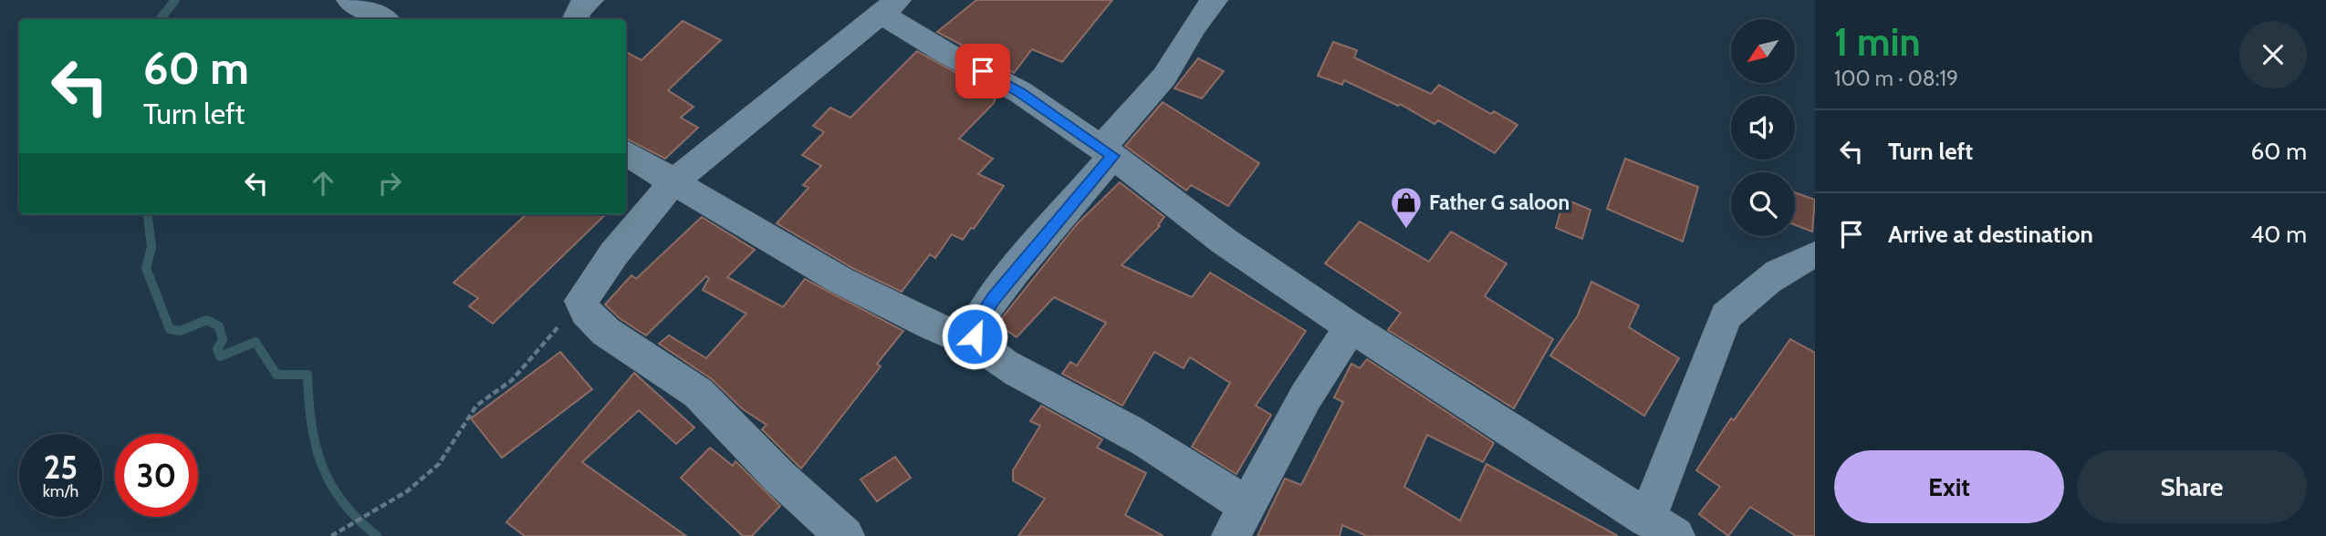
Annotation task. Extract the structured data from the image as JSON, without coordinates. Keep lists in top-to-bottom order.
{
  "places": {
    "shop": ["Father G saloon"]
  },
  "north": "bottom left",
  "page": {
    "heading": ["1 min", "100 m · 08:19"],
    "turn": ["60 m", "Turn left"],
    "list": [
      {
        "name": "Turn left",
        "value": "60 m"
      },
      {
        "name": "Arrive at destination",
        "value": "40 m"
      }
    ],
    "speed": "25 km/h",
    "limit": "30",
    "buttons": ["Exit", "Share"]
  }
}
